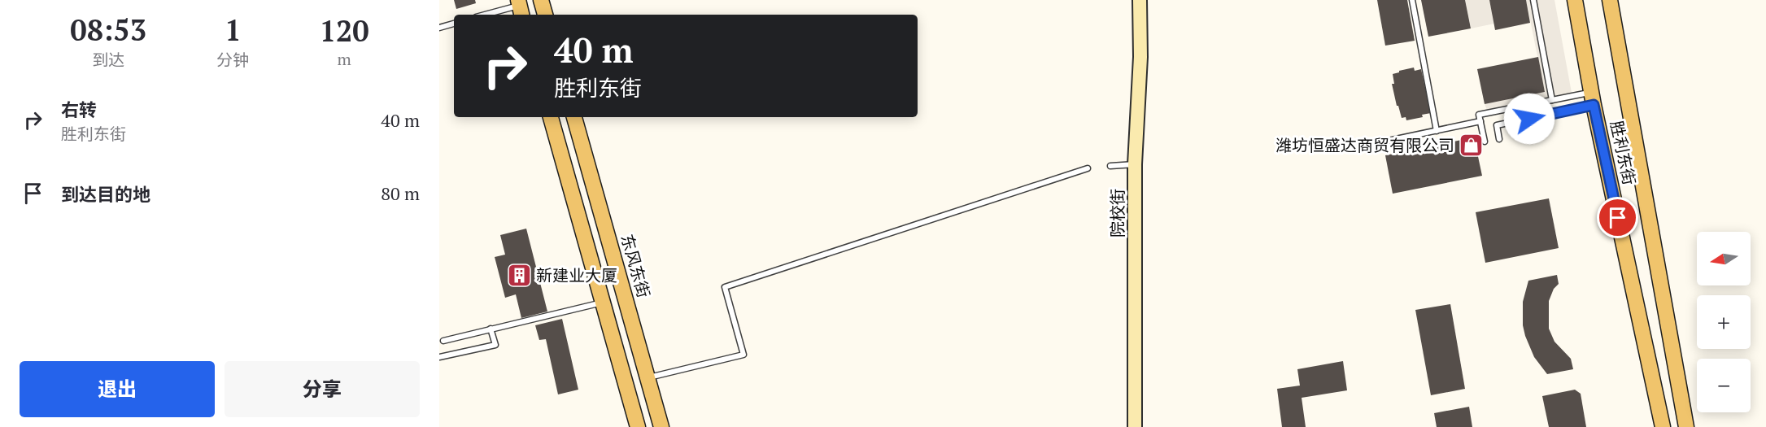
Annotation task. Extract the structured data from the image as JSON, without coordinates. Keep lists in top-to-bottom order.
{
  "streets": {
    "main road": ["胜利东街", "东风东街"],
    "street": ["院校街"]
  },
  "places": {
    "shop": ["潍坊恒盛达商贸有限公司"],
    "building": ["新建业大厦"]
  },
  "north": "left",
  "page": {
    "eta": [
      "08:53",
      "到达",
      "1",
      "分钟",
      "120",
      "m"
    ],
    "turn": ["40 m", "胜利东街"],
    "list": [
      {
        "name": "右转",
        "note": "胜利东街",
        "value": "40 m"
      },
      {
        "name": "到达目的地",
        "value": "80 m"
      }
    ],
    "map_buttons": ["+", "−"],
    "buttons": ["退出", "分享"]
  }
}
